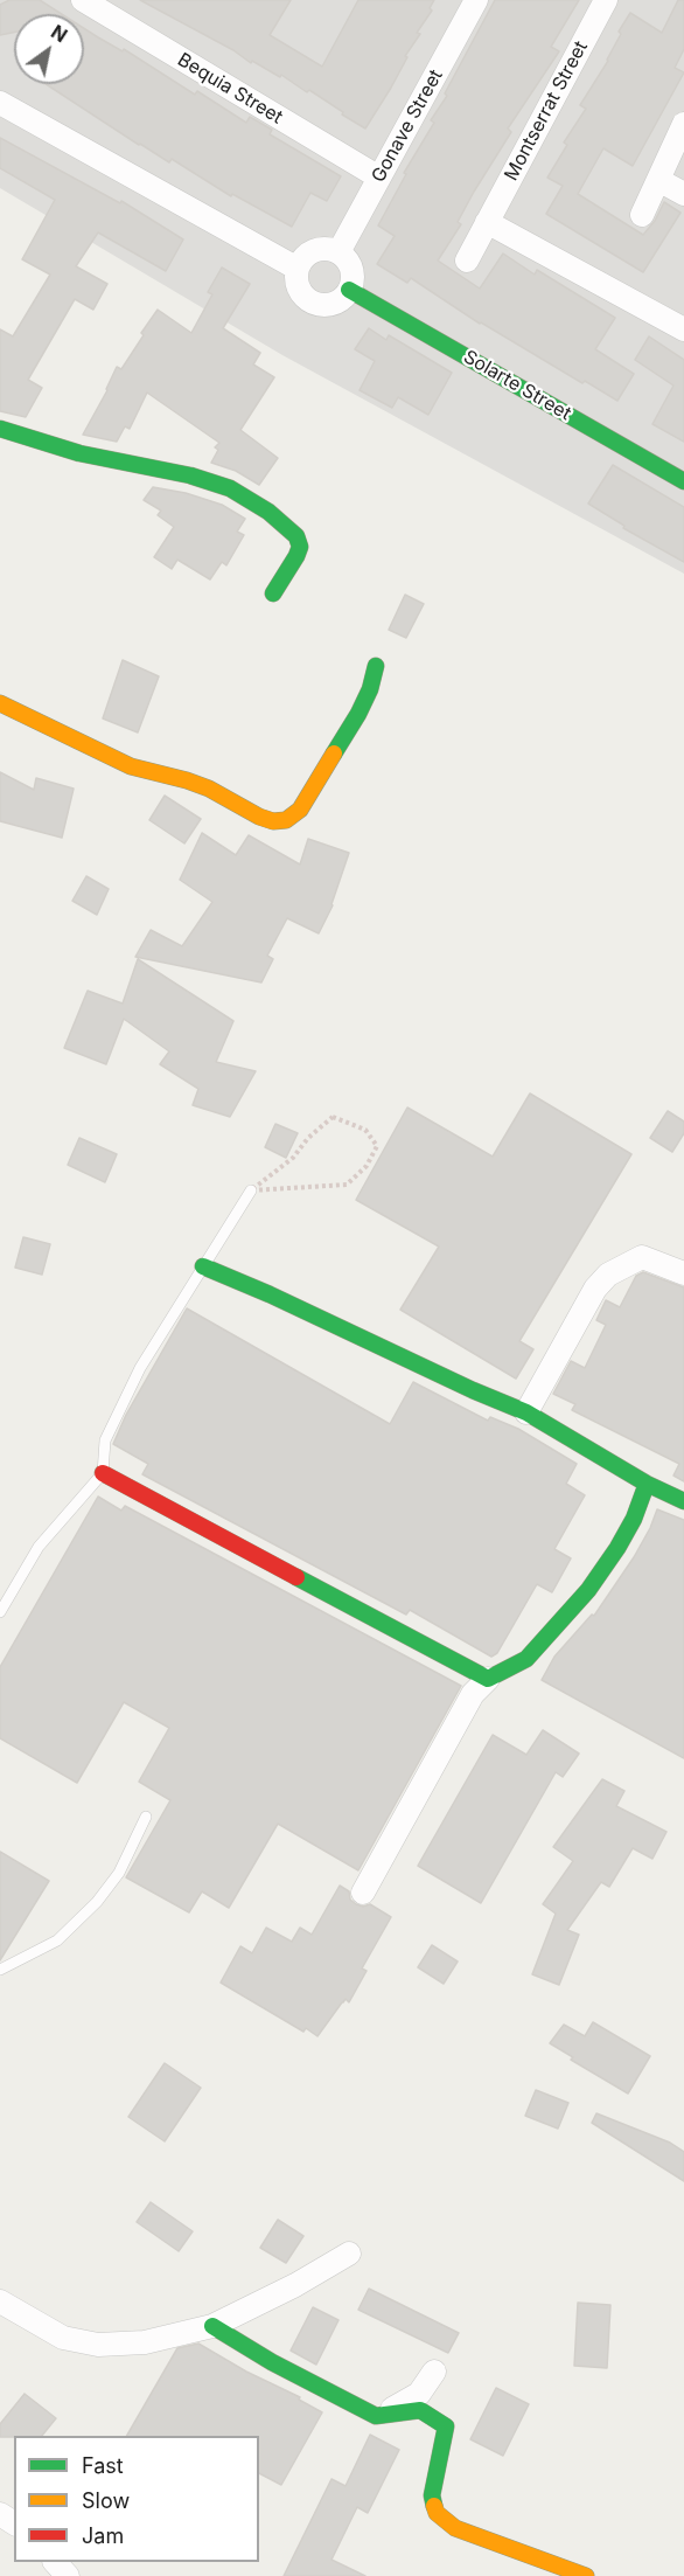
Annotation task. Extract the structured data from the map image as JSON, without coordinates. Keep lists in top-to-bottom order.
{
  "streets": {
    "street": [
      "Bequia Street",
      "Montserrat Street",
      "Gonave Street",
      "Solarte Street"
    ]
  },
  "crossings": [
    ["Bequia Street", "Gonave Street"],
    ["Gonave Street", "Solarte Street"]
  ],
  "legend": ["Fast", "Slow", "Jam"],
  "north": "top right"
}
